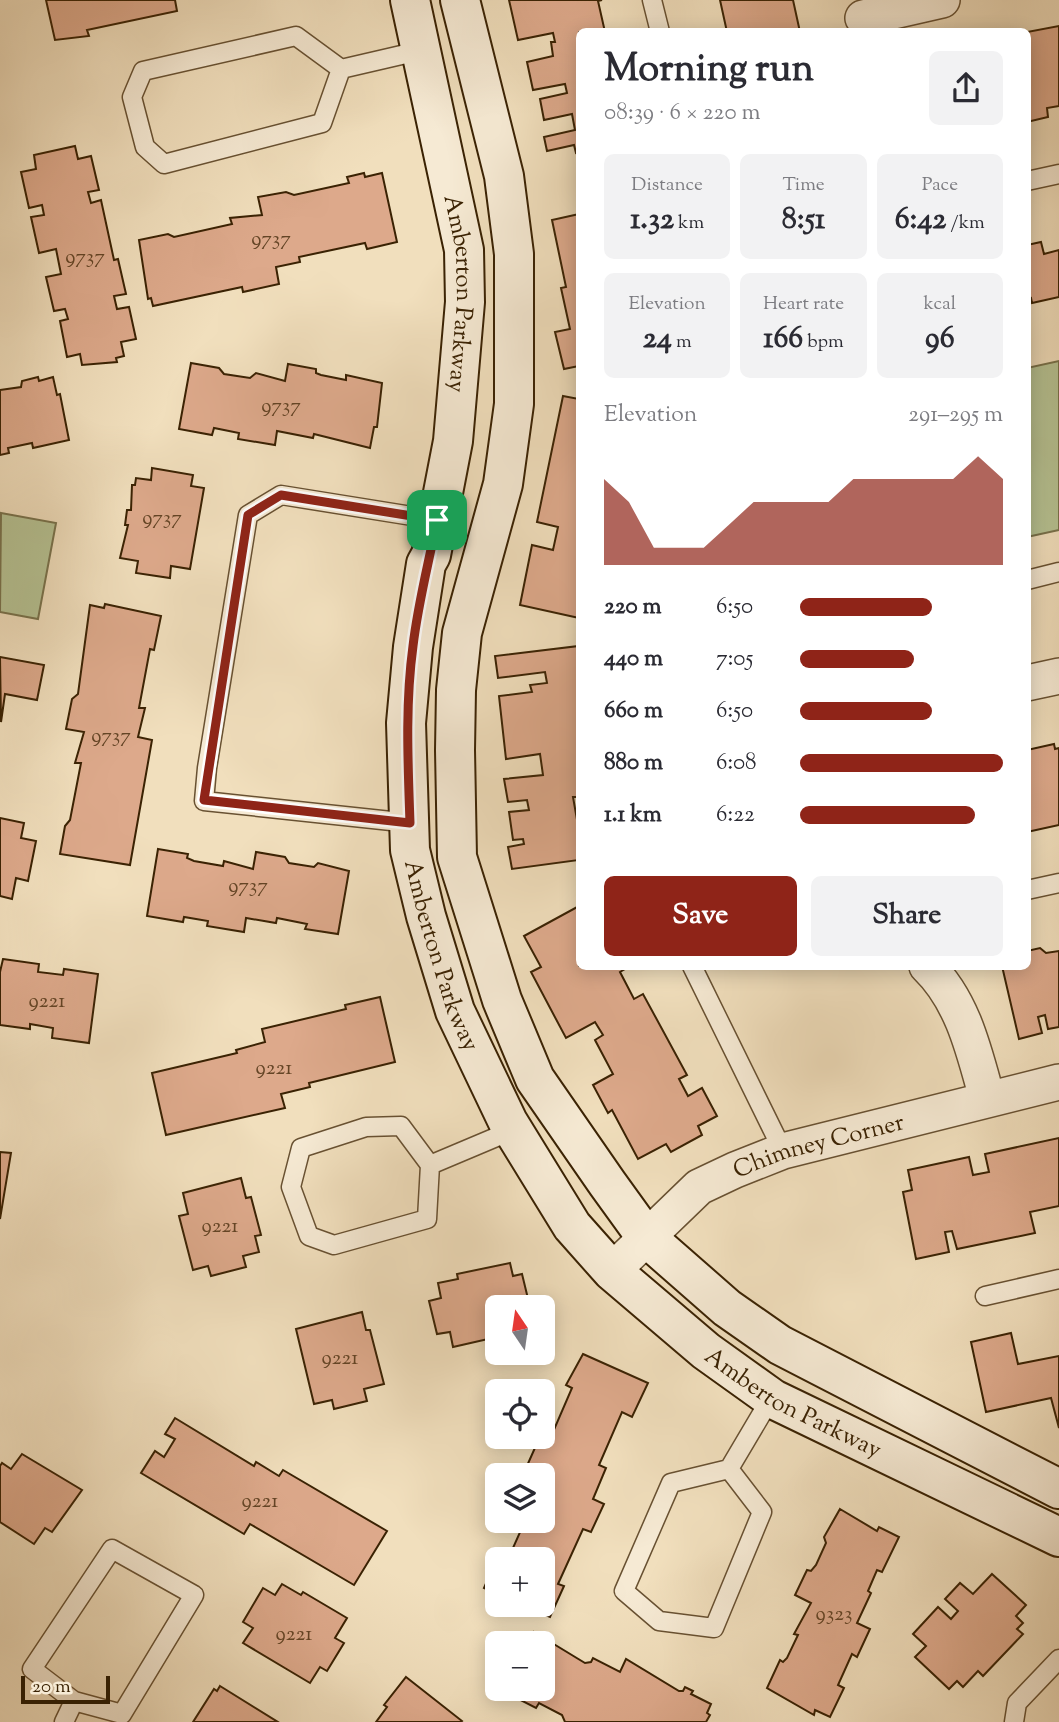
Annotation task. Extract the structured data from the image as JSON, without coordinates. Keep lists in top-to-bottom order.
{
  "streets": {
    "street": ["Amberton Parkway", "Chimney Corner"]
  },
  "crossings": [
    ["Amberton Parkway", "Chimney Corner"]
  ],
  "house_numbers": [
    "9737",
    "9737",
    "9737",
    "9737",
    "9737",
    "9737",
    "9221",
    "9221",
    "9221",
    "9221",
    "9221",
    "9323",
    "9221"
  ],
  "scale_bar": "20 m",
  "north": "top",
  "page": {
    "heading": ["Morning run", "08:39 · 6 × 220 m"],
    "stats": [
      ["Distance", "1.32 km"],
      ["Time", "8:51"],
      ["Pace", "6:42 /km"],
      ["Elevation", "24 m"],
      ["Heart rate", "166 bpm"],
      ["kcal", "96"]
    ],
    "chart": ["Elevation", "291–295 m"],
    "list": [
      {
        "name": "220 m",
        "note": "6:50"
      },
      {
        "name": "440 m",
        "note": "7:05"
      },
      {
        "name": "660 m",
        "note": "6:50"
      },
      {
        "name": "880 m",
        "note": "6:08"
      },
      {
        "name": "1.1 km",
        "note": "6:22"
      }
    ],
    "buttons": ["Save", "Share"],
    "map_buttons": ["+", "−"],
    "scale": "20 m"
  }
}
